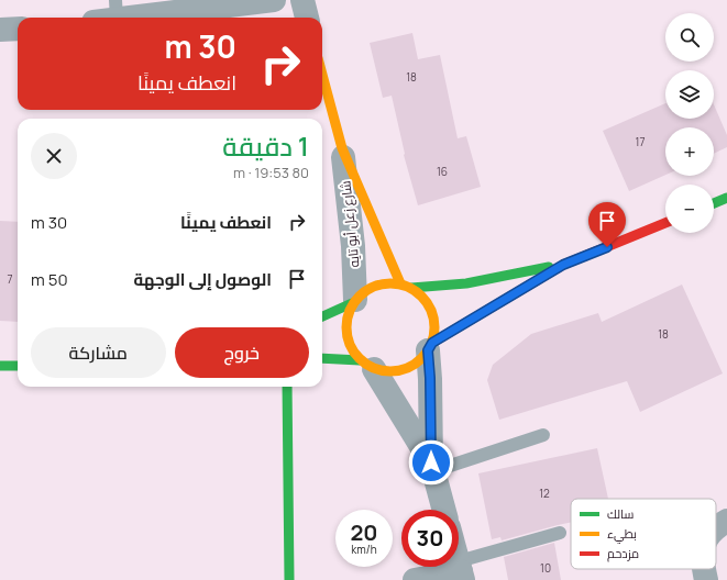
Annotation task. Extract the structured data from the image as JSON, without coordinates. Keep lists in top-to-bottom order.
{
  "streets": {
    "street": ["شارع زعل أبو تايه"]
  },
  "house_numbers": [
    "18",
    "17",
    "16",
    "7",
    "18",
    "12",
    "10"
  ],
  "legend": ["سالك", "بطيء", "مزدحم"],
  "page": {
    "map_buttons": ["+", "−"],
    "turn": ["30 m", "انعطف يمينًا"],
    "heading": ["1 دقيقة", "80 m · 19:53"],
    "list": [
      {
        "name": "انعطف يمينًا",
        "value": "30 m"
      },
      {
        "name": "الوصول إلى الوجهة",
        "value": "50 m"
      }
    ],
    "buttons": ["خروج", "مشاركة"],
    "speed": "20 km/h",
    "limit": "30"
  }
}
